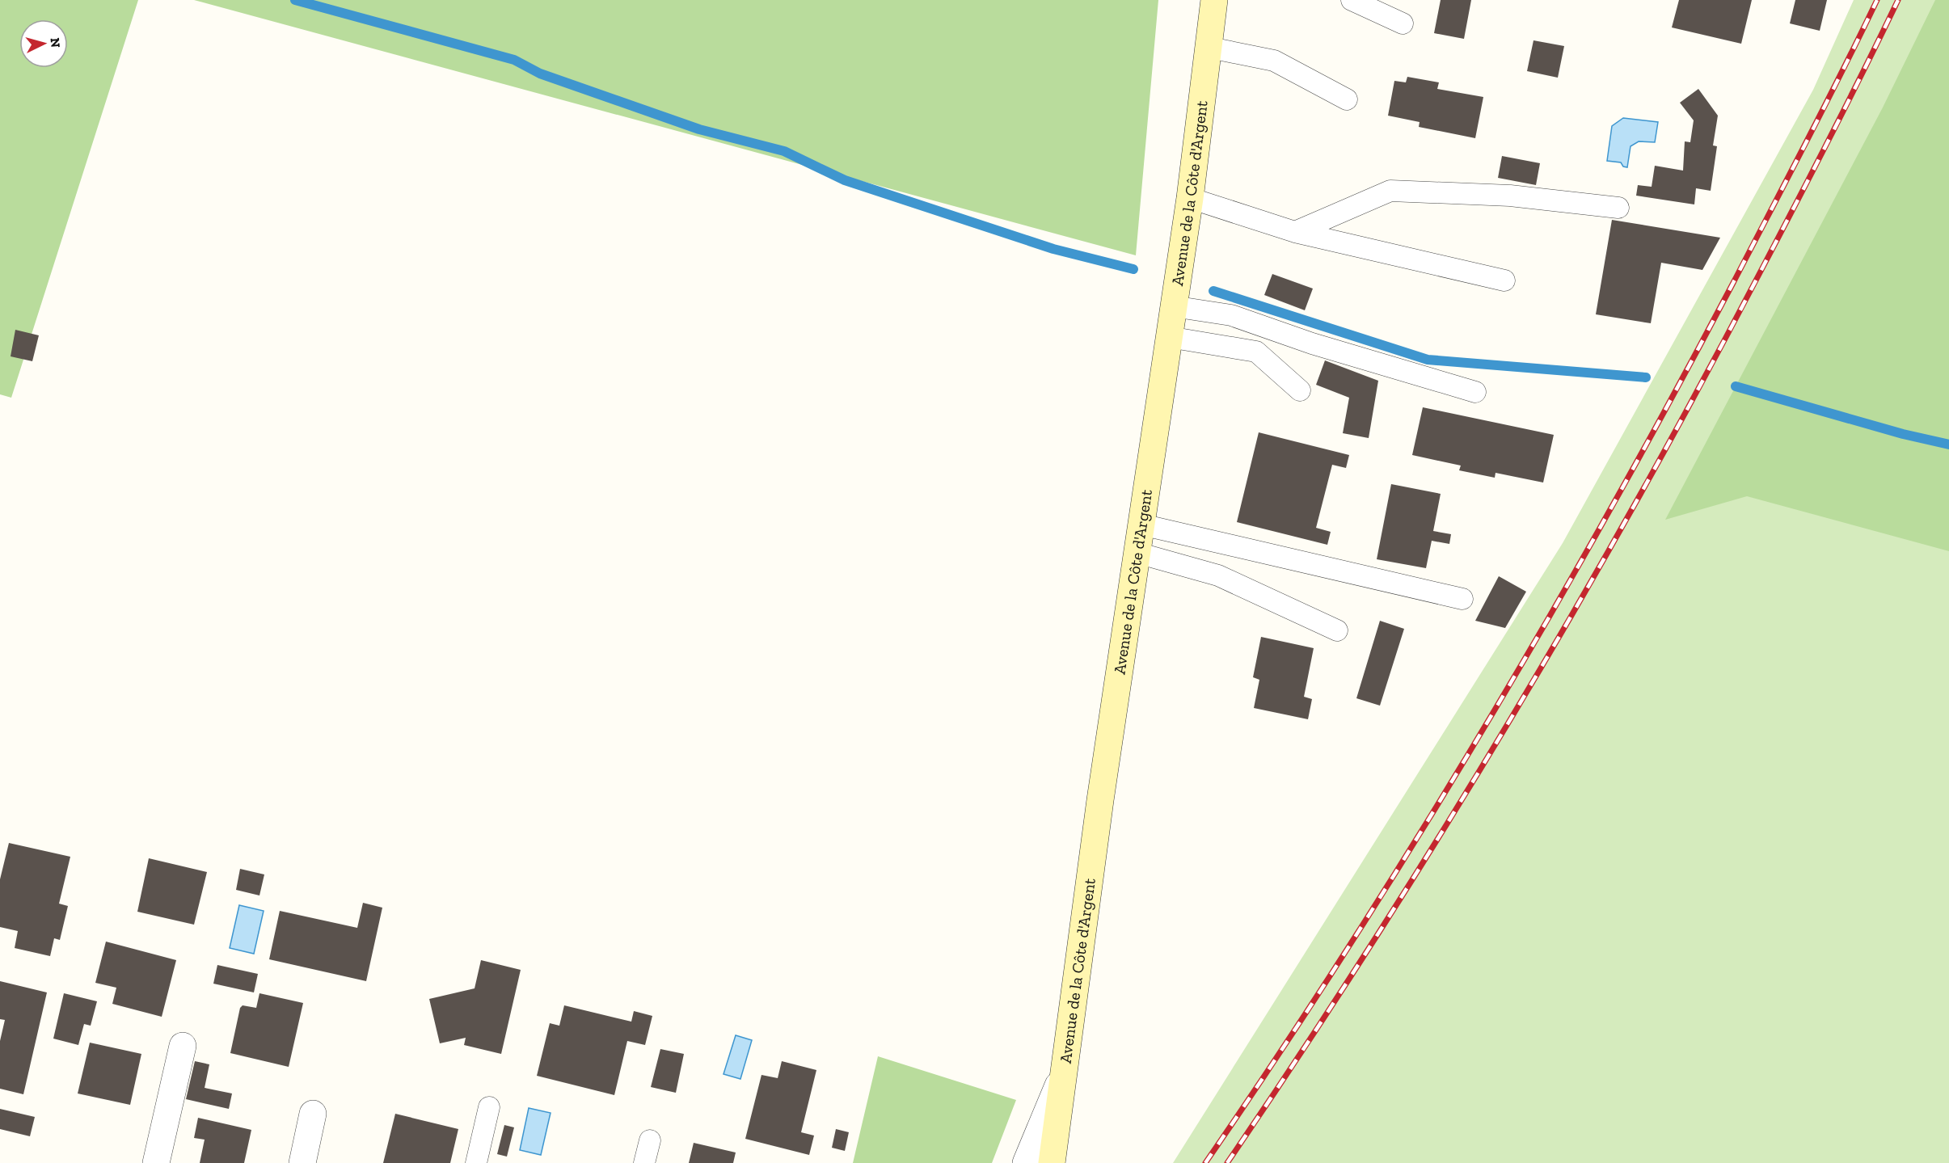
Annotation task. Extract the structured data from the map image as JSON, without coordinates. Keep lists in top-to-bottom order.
{
  "streets": {
    "main road": ["Avenue de la Côte d'Argent"]
  },
  "north": "right"
}
